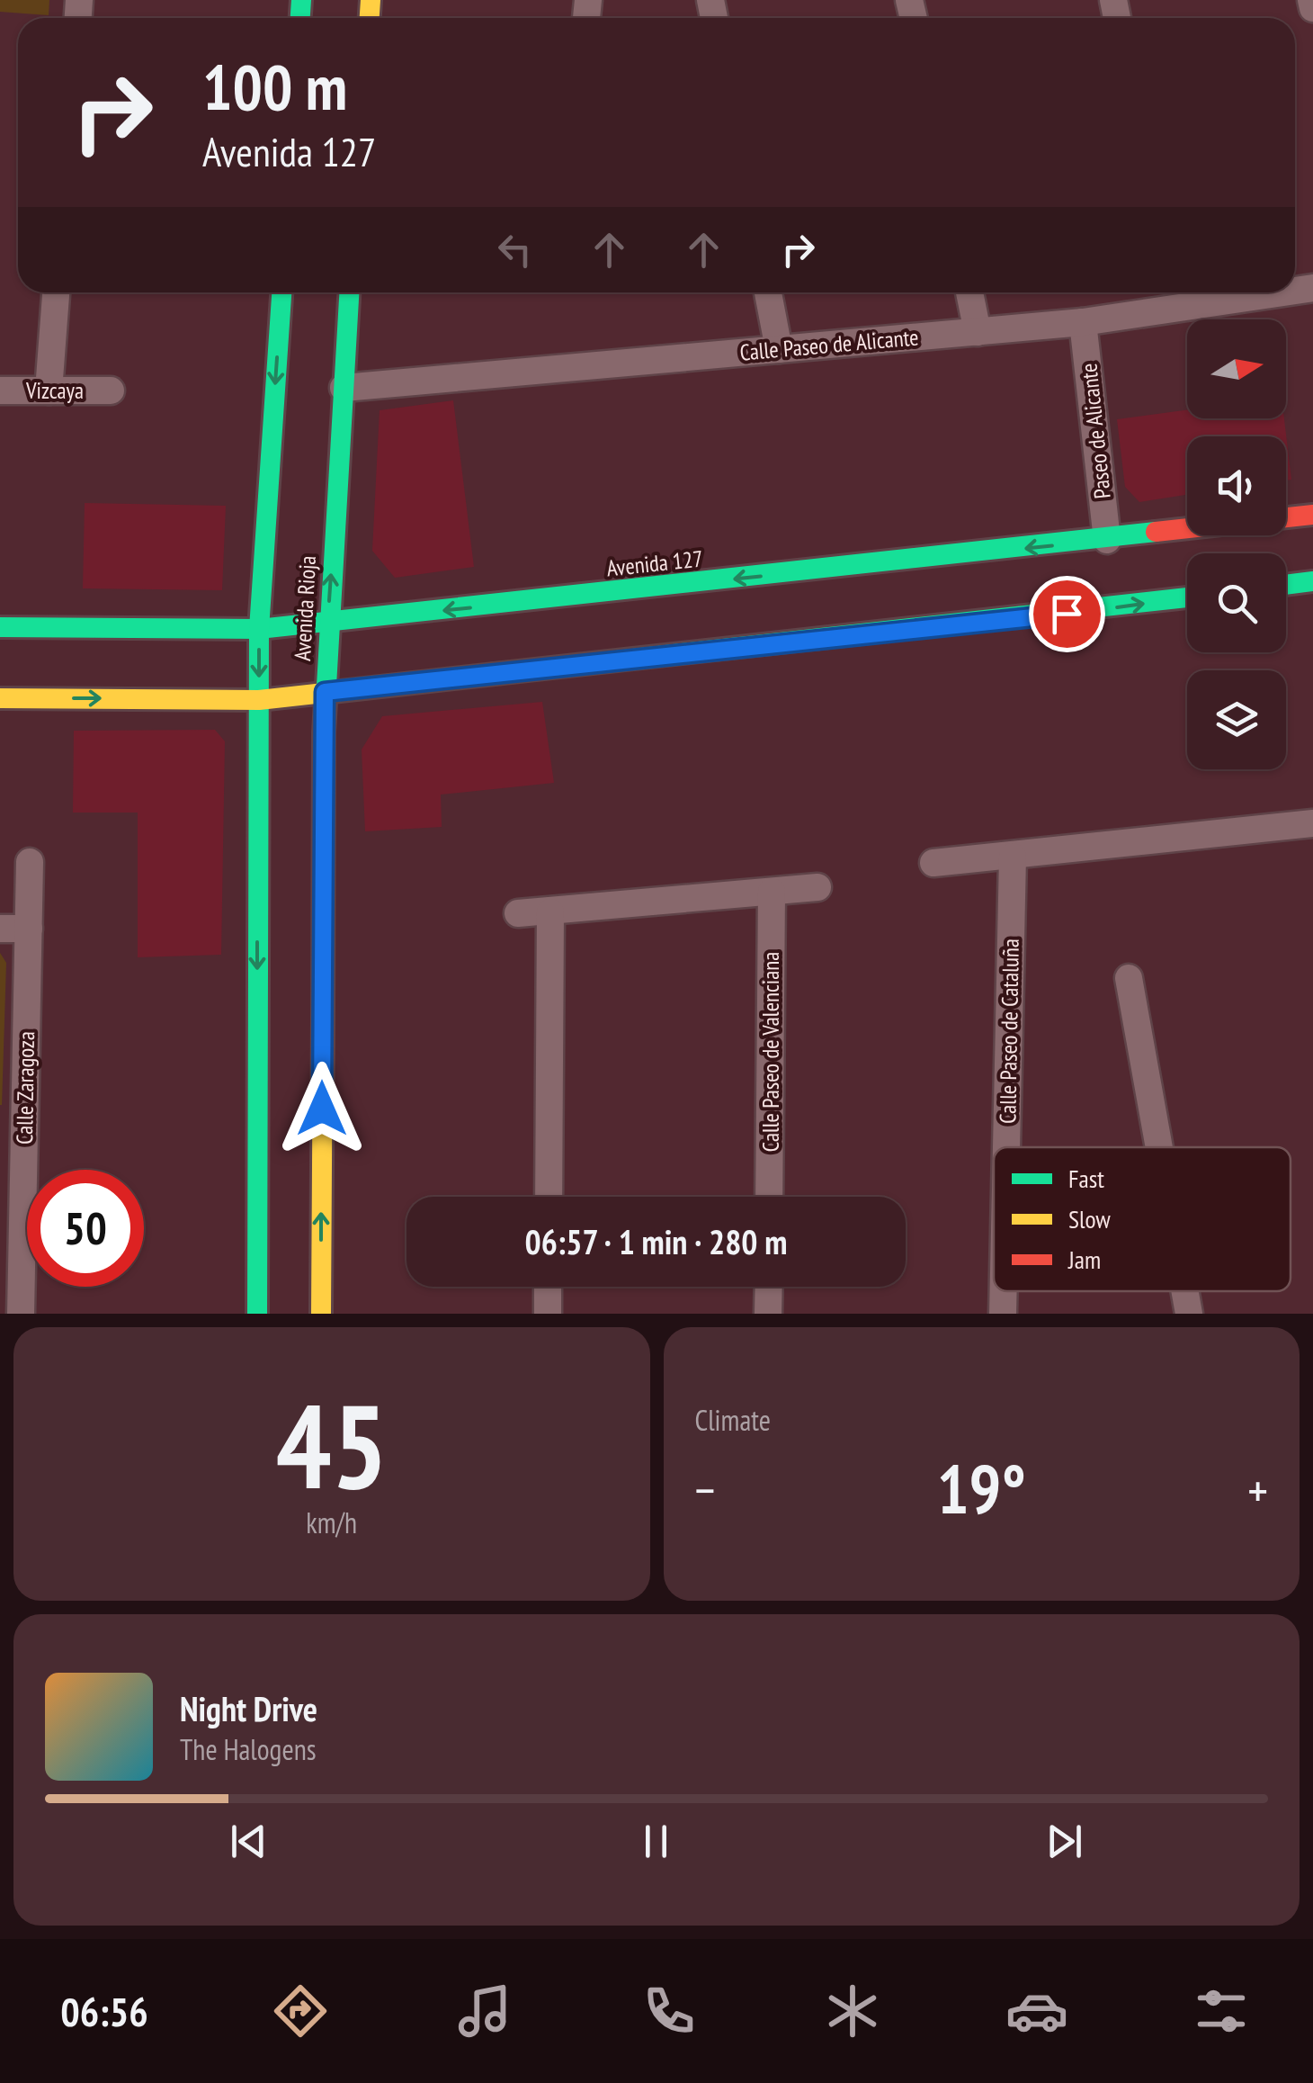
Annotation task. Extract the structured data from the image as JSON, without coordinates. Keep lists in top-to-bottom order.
{
  "streets": {
    "main road": ["Avenida 127", "Avenida Rioja"],
    "street": [
      "Calle Paseo de Alicante",
      "Vizcaya",
      "Paseo de Alicante",
      "Calle Paseo de Cataluña",
      "Calle Paseo de Valenciana",
      "Calle Zaragoza"
    ]
  },
  "crossings": [
    ["Calle Paseo de Alicante", "Paseo de Alicante"],
    ["Calle Paseo de Alicante", "Avenida Rioja"],
    ["Paseo de Alicante", "Avenida 127"],
    ["Avenida 127", "Avenida Rioja"]
  ],
  "legend": ["Fast", "Slow", "Jam"],
  "north": "right",
  "page": {
    "turn": ["100 m", "Avenida 127"],
    "limit": "50",
    "trip": "06:57 · 1 min · 280 m",
    "tile": [
      ["45", "km/h"],
      "Climate"
    ],
    "heat": ["−", "19°", "+"],
    "song": ["Night Drive", "The Halogens"],
    "tabs": "06:56"
  }
}
